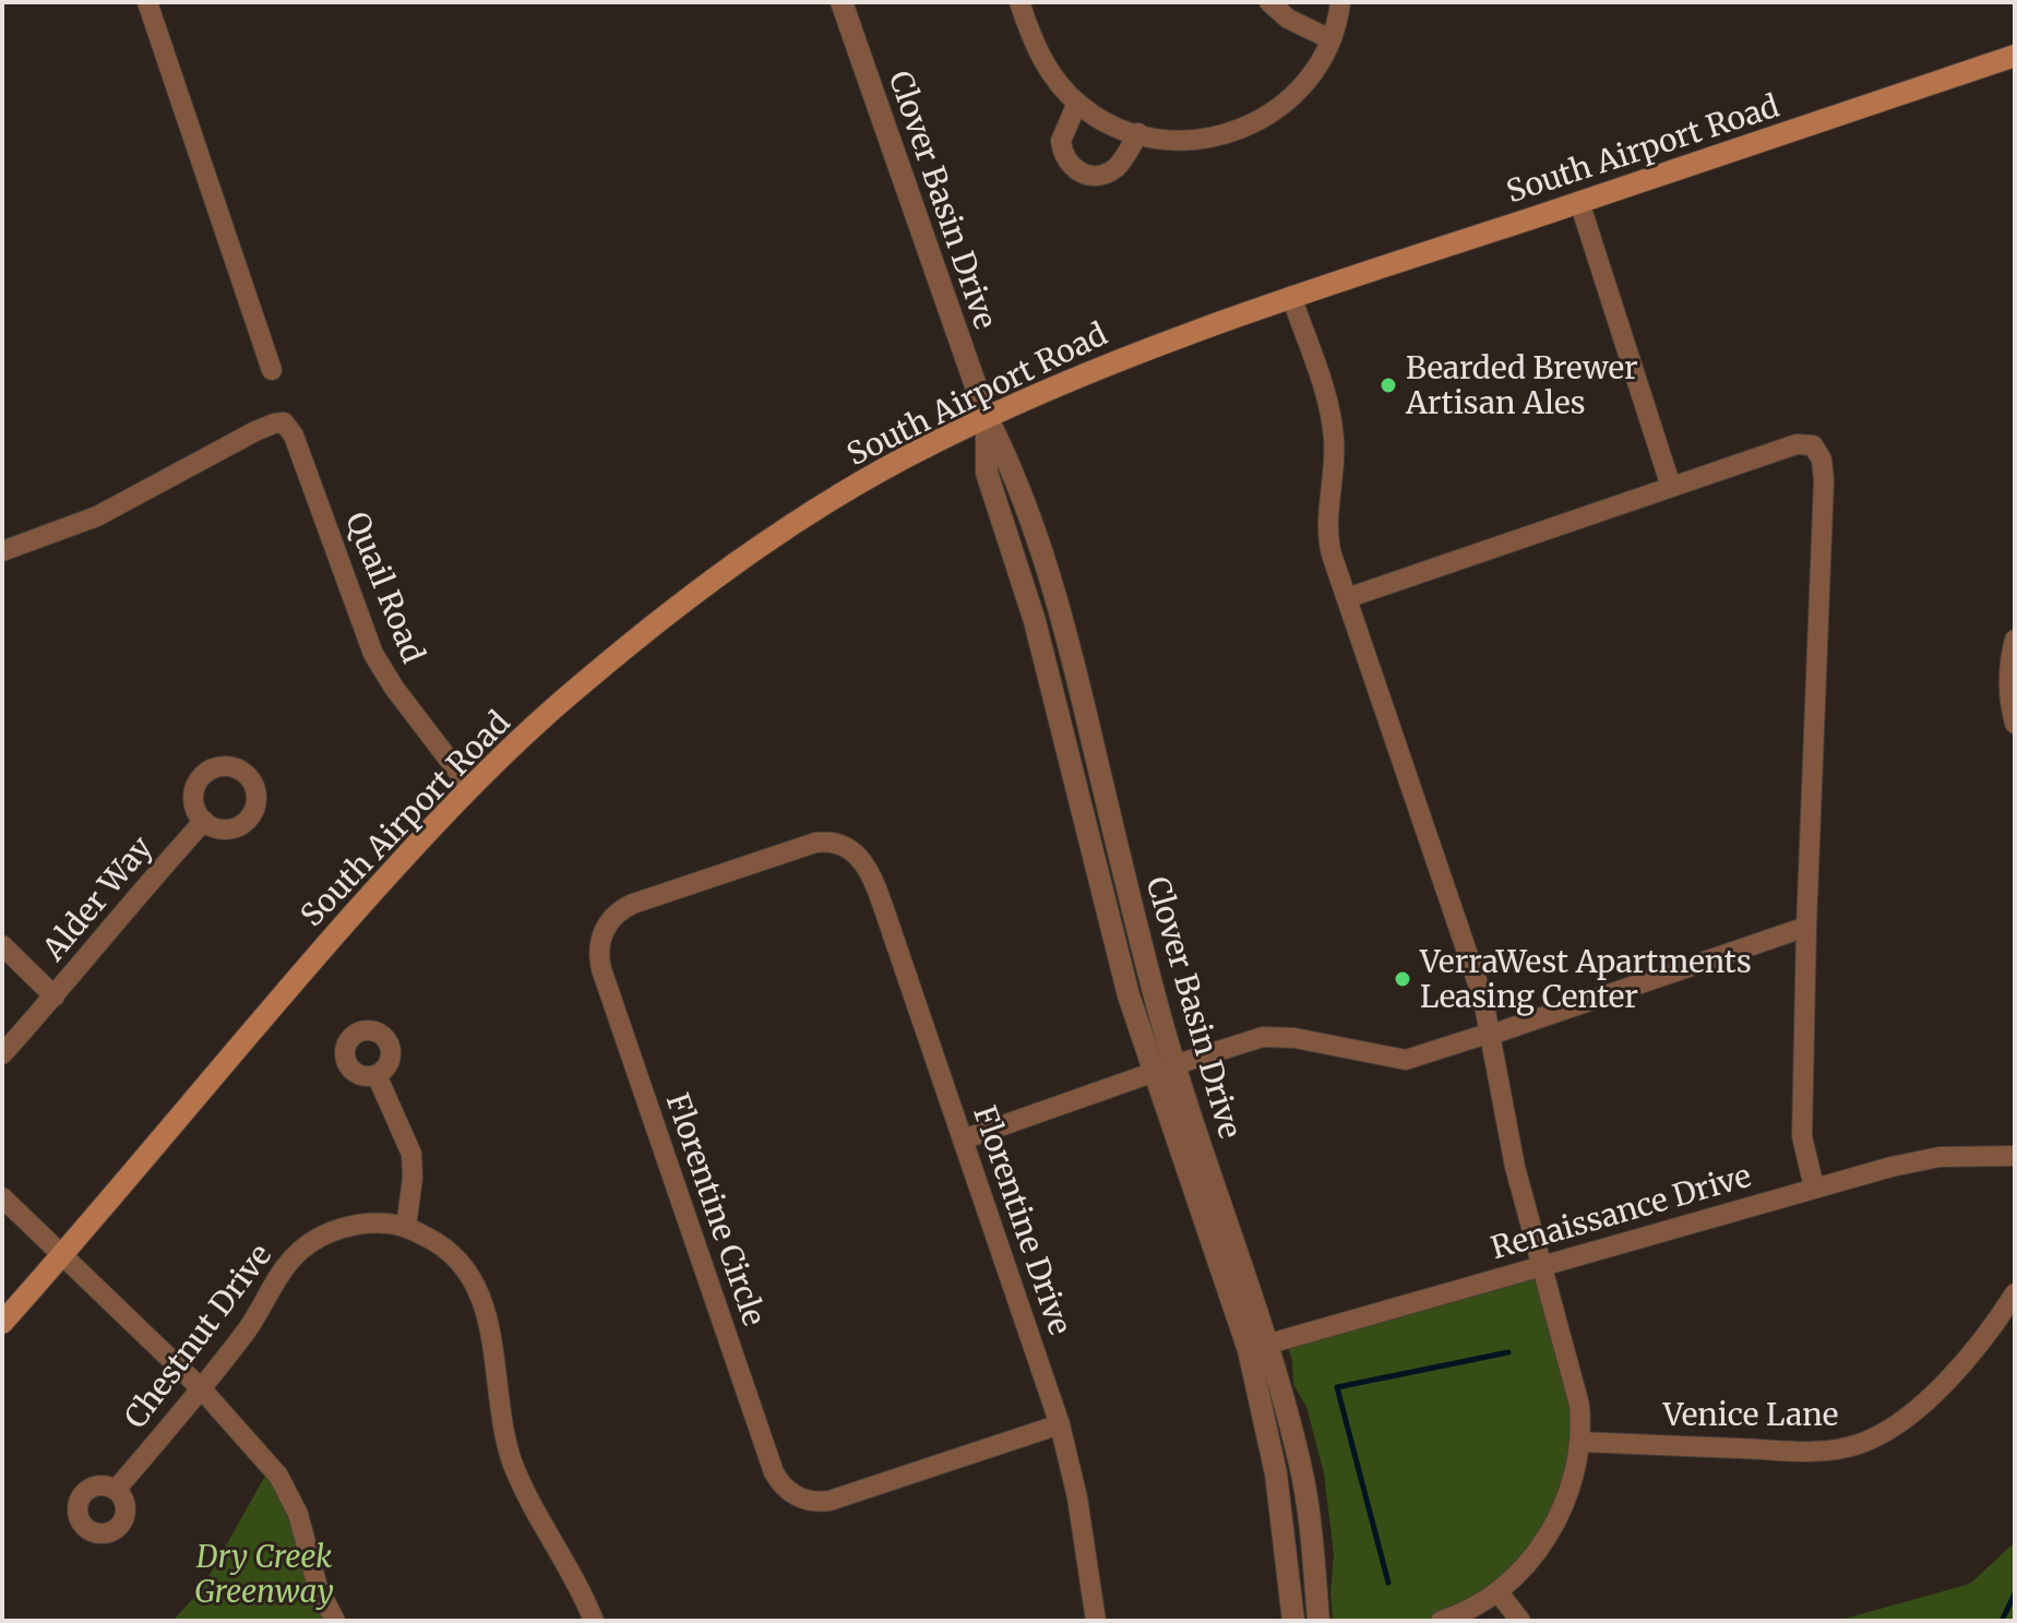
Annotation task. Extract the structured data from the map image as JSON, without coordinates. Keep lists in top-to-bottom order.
{
  "streets": {
    "main road": ["South Airport Road"],
    "street": [
      "Clover Basin Drive",
      "Quail Road",
      "Alder Way",
      "Florentine Circle",
      "Renaissance Drive",
      "Florentine Drive",
      "Chestnut Drive",
      "Venice Lane"
    ]
  },
  "crossings": [
    ["South Airport Road", "Clover Basin Drive"],
    ["South Airport Road", "Quail Road"],
    ["Clover Basin Drive", "Renaissance Drive"],
    ["Florentine Circle", "Florentine Drive"]
  ],
  "parks": ["Dry Creek Greenway"],
  "places": ["Bearded Brewer Artisan Ales", "VerraWest Apartments Leasing Center"]
}
